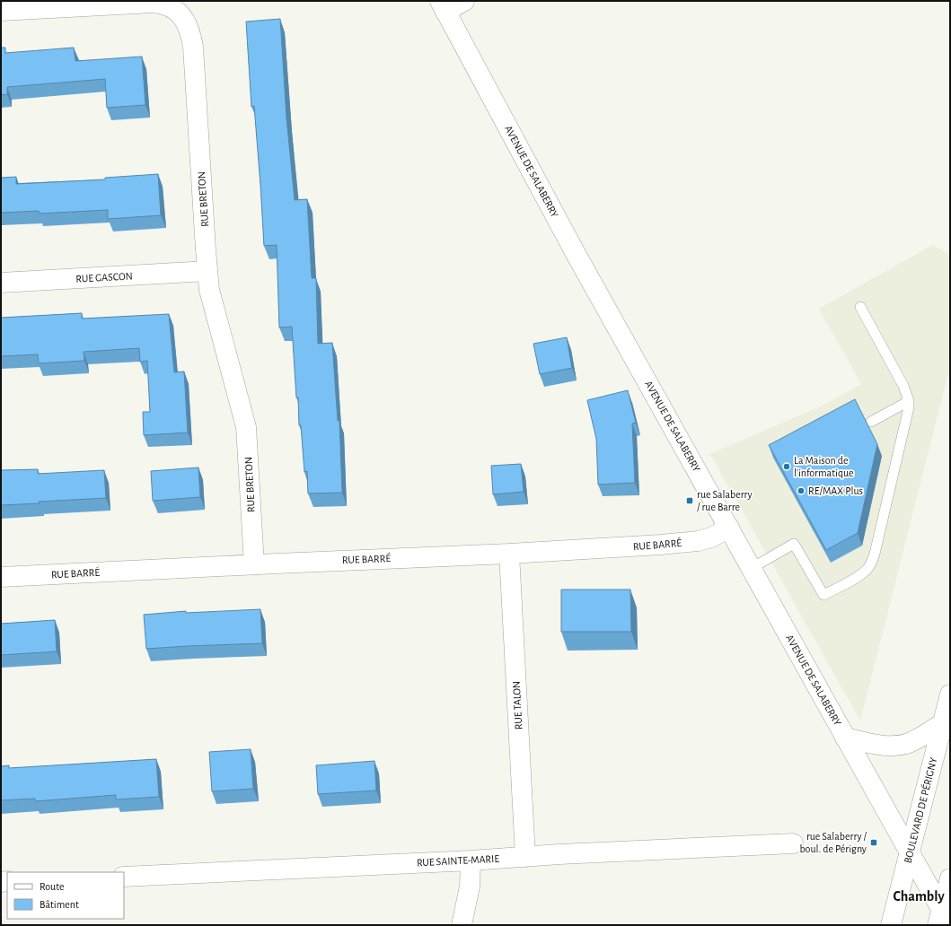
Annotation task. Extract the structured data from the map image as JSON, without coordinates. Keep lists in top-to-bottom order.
{
  "streets": {
    "street": [
      "AVENUE DE SALABERRY",
      "RUE BRETON",
      "RUE GASCON",
      "RUE BARRÉ",
      "RUE TALON",
      "BOULEVARD DE PÉRIGNY",
      "RUE SAINTE-MARIE"
    ]
  },
  "crossings": [
    ["AVENUE DE SALABERRY", "RUE BARRÉ"],
    ["AVENUE DE SALABERRY", "BOULEVARD DE PÉRIGNY"],
    ["RUE BRETON", "RUE GASCON"],
    ["RUE BRETON", "RUE BARRÉ"],
    ["RUE BARRÉ", "RUE TALON"],
    ["RUE TALON", "RUE SAINTE-MARIE"]
  ],
  "districts": ["Chambly"],
  "places": {
    "other": ["La Maison de l'informatique", "RE/MAX Plus"],
    "transit": ["rue Salaberry / rue Barre", "rue Salaberry / boul. de Périgny"]
  },
  "legend": ["Route", "Bâtiment"]
}
